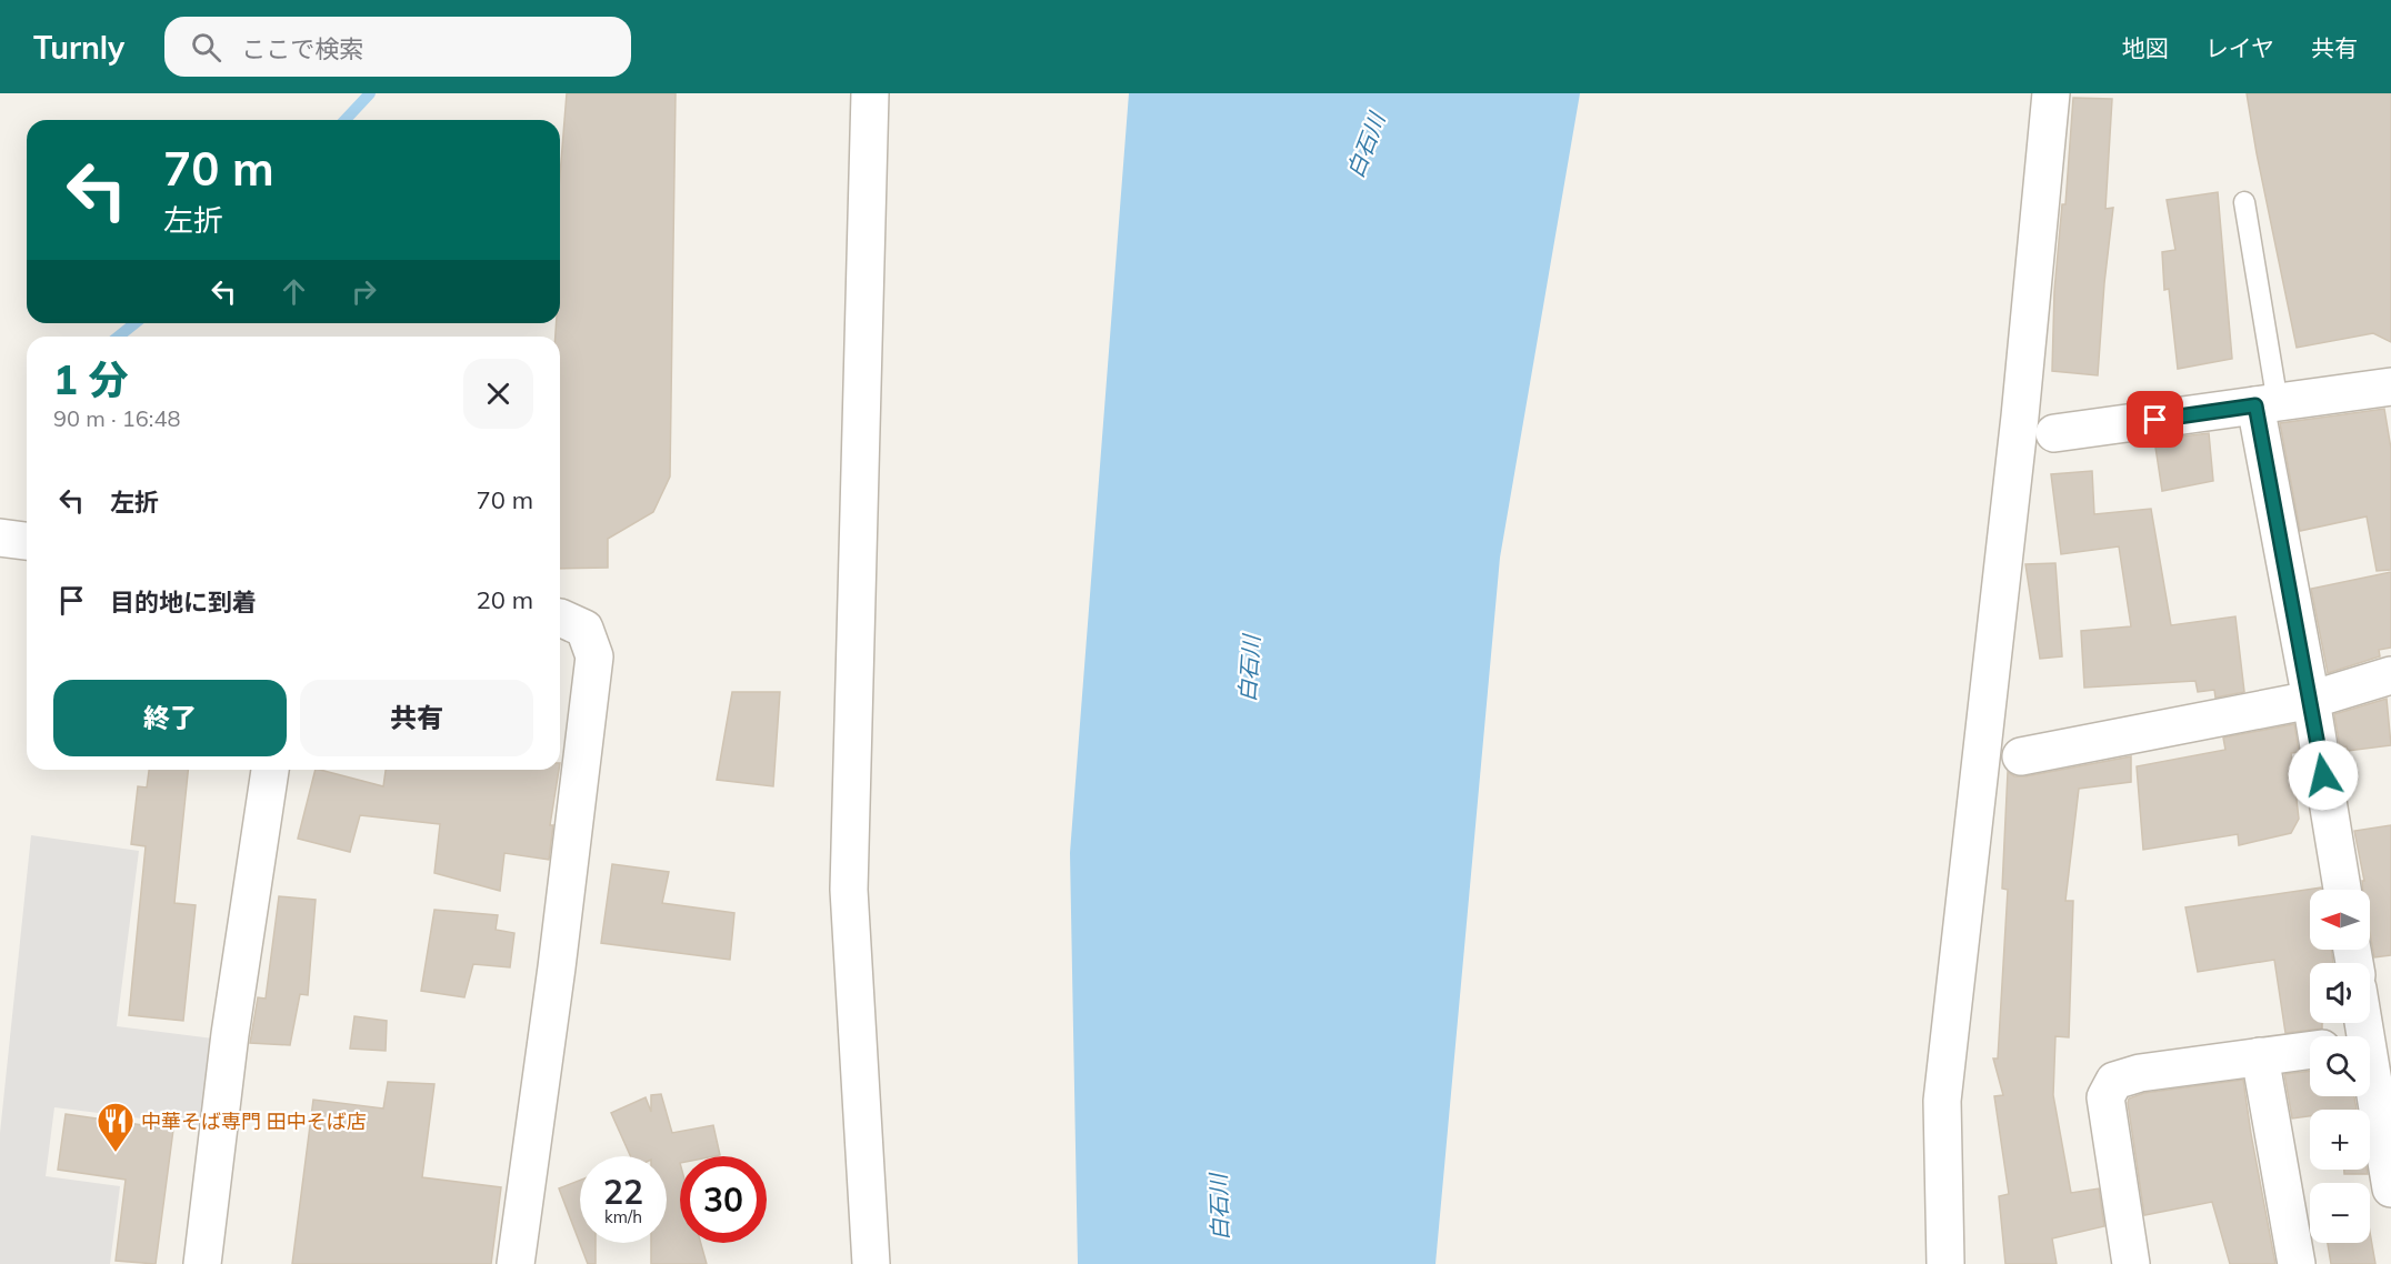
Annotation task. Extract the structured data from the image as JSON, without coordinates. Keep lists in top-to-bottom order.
{
  "water": ["白石川"],
  "places": {
    "restaurant": ["中華そば専門 田中そば店"]
  },
  "north": "left",
  "page": {
    "header": "Turnly",
    "search": "ここで検索",
    "nav": ["地図", "レイヤ", "共有"],
    "turn": ["70 m", "左折"],
    "heading": ["1 分", "90 m · 16:48"],
    "list": [
      {
        "name": "左折",
        "value": "70 m"
      },
      {
        "name": "目的地に到着",
        "value": "20 m"
      }
    ],
    "buttons": ["終了", "共有"],
    "map_buttons": ["+", "−"],
    "speed": "22 km/h",
    "limit": "30"
  }
}
